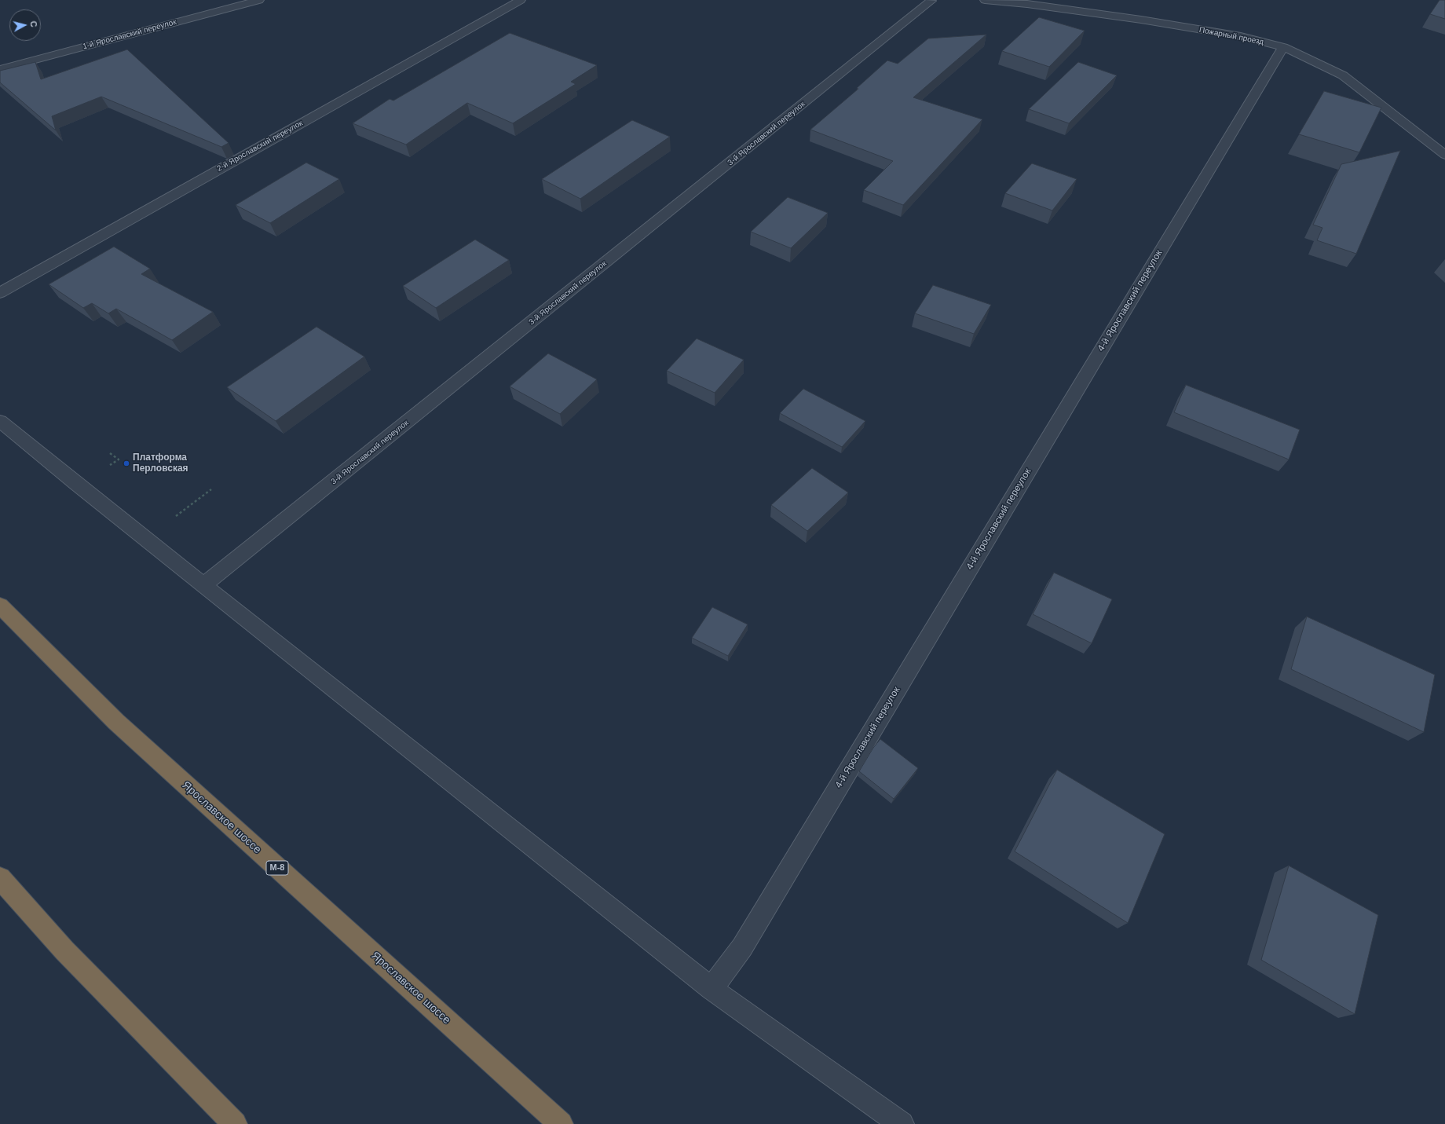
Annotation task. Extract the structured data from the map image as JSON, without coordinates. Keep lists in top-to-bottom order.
{
  "streets": {
    "highway": ["Ярославское шоссе", "М-8"],
    "street": [
      "1-й Ярославский переулок",
      "Пожарный проезд",
      "3-й Ярославский переулок",
      "2-й Ярославский переулок",
      "4-й Ярославский переулок"
    ]
  },
  "crossings": [
    ["Пожарный проезд", "4-й Ярославский переулок"]
  ],
  "places": ["Платформа Перловская"],
  "north": "right"
}
